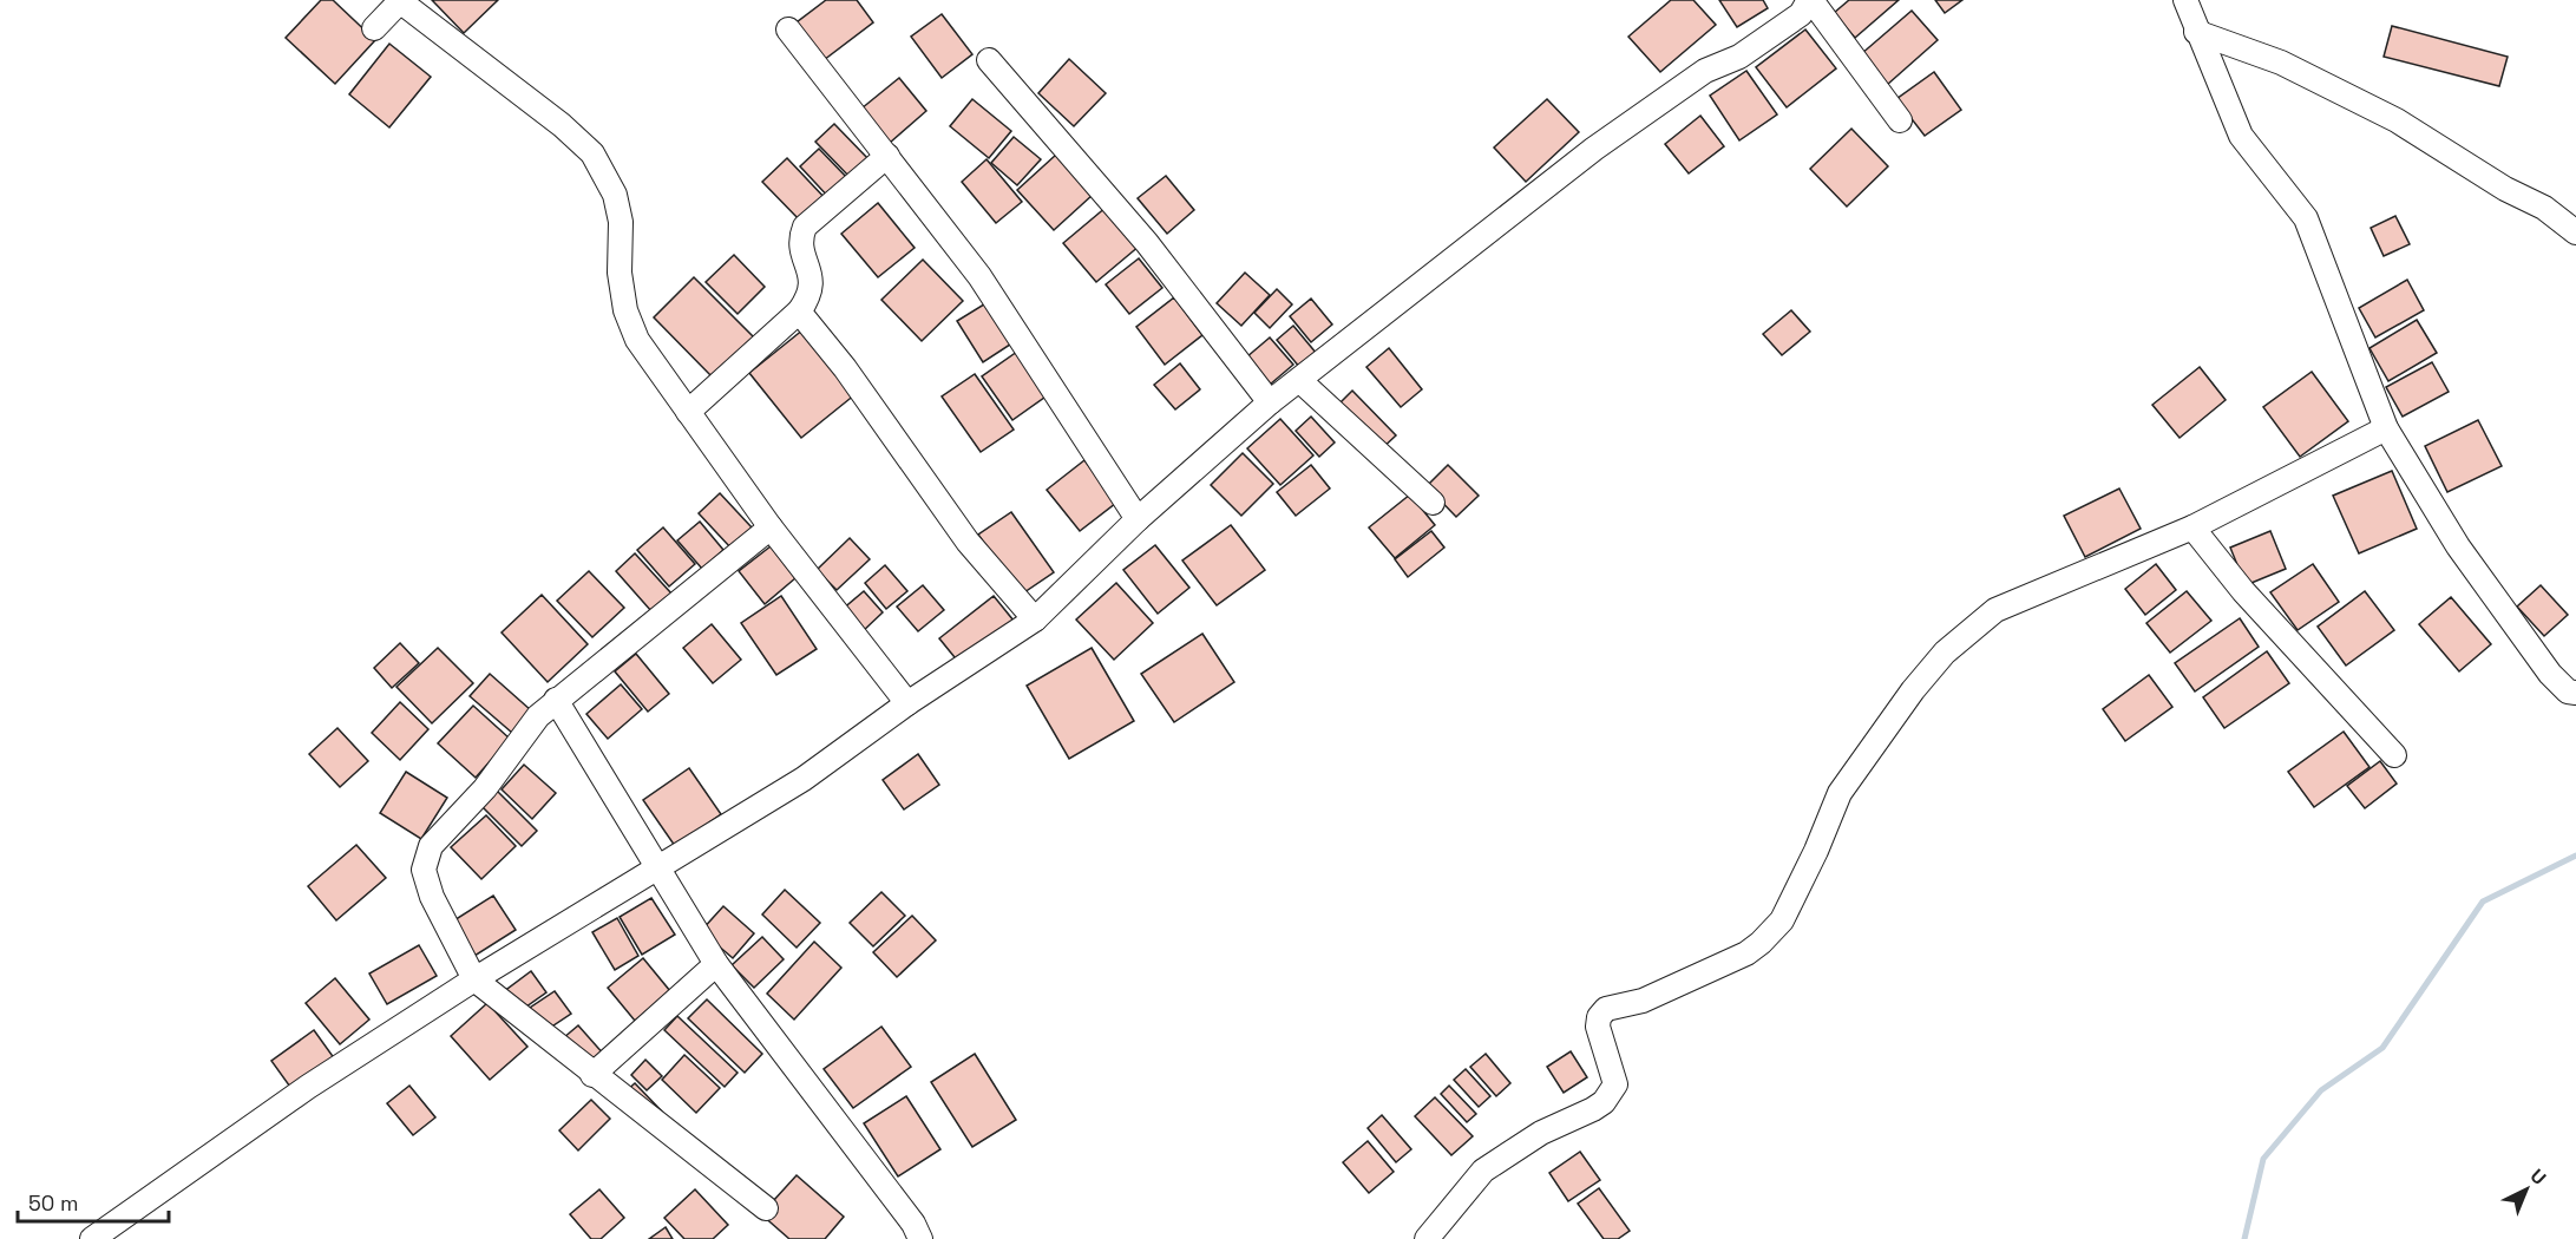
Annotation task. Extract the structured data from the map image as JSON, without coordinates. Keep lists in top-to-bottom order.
{
  "scale_bar": "50 m",
  "north": "top right"
}
